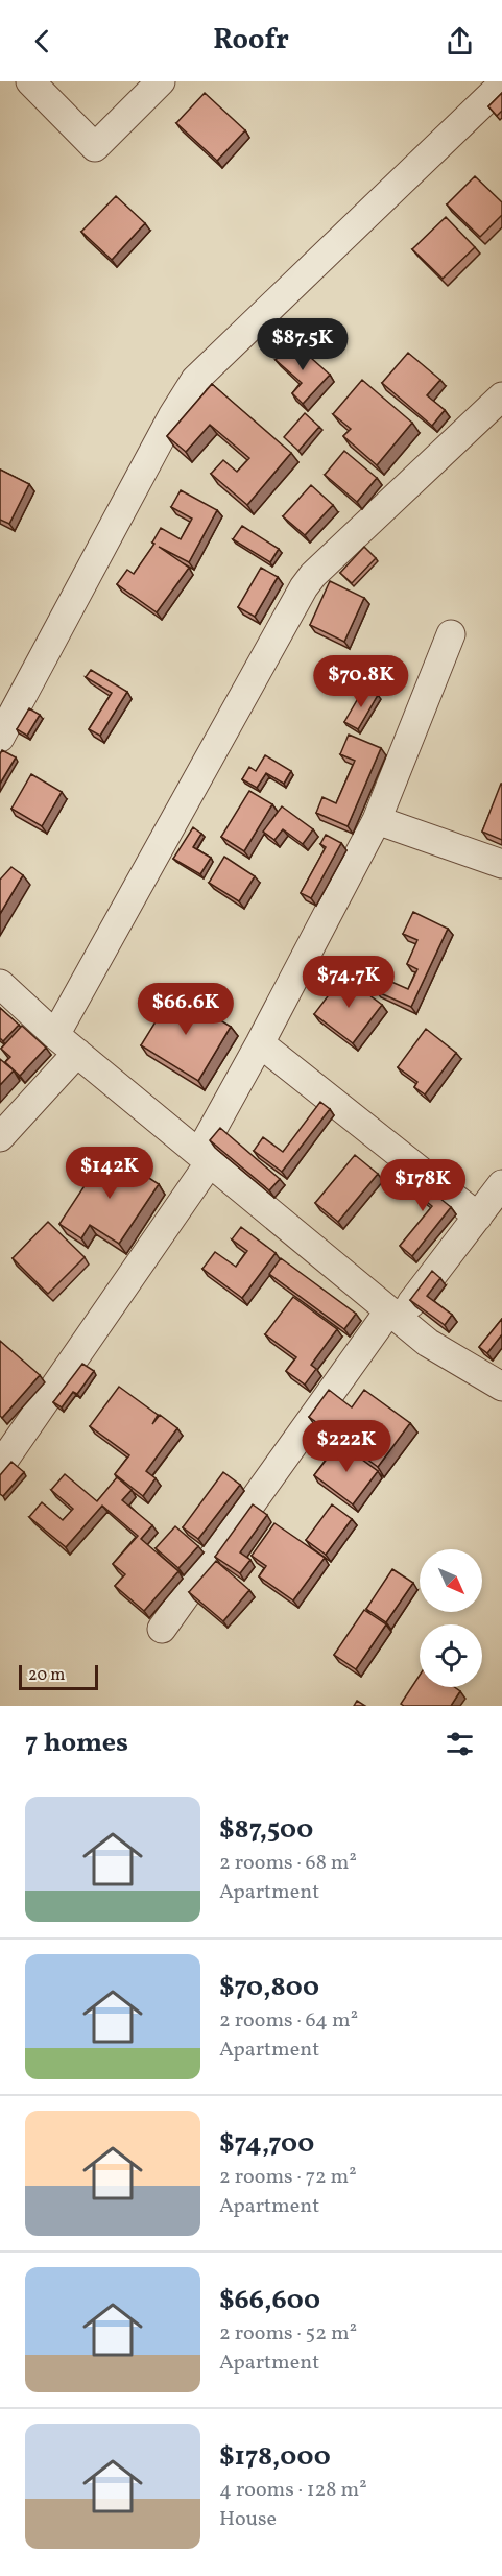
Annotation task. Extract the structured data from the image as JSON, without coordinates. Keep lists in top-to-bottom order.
{
  "scale_bar": "20 m",
  "north": "bottom right",
  "page": {
    "header": "Roofr",
    "price": [
      "$87.5K",
      "$70.8K",
      "$74.7K",
      "$66.6K",
      "$142K",
      "$178K",
      "$222K"
    ],
    "scale": "20 m",
    "heading": "7 homes",
    "list": [
      {
        "name": "$87,500",
        "note": "2 rooms · 68 m² · Apartment"
      },
      {
        "name": "$70,800",
        "note": "2 rooms · 64 m² · Apartment"
      },
      {
        "name": "$74,700",
        "note": "2 rooms · 72 m² · Apartment"
      },
      {
        "name": "$66,600",
        "note": "2 rooms · 52 m² · Apartment"
      },
      {
        "name": "$178,000",
        "note": "4 rooms · 128 m² · House"
      }
    ]
  }
}
